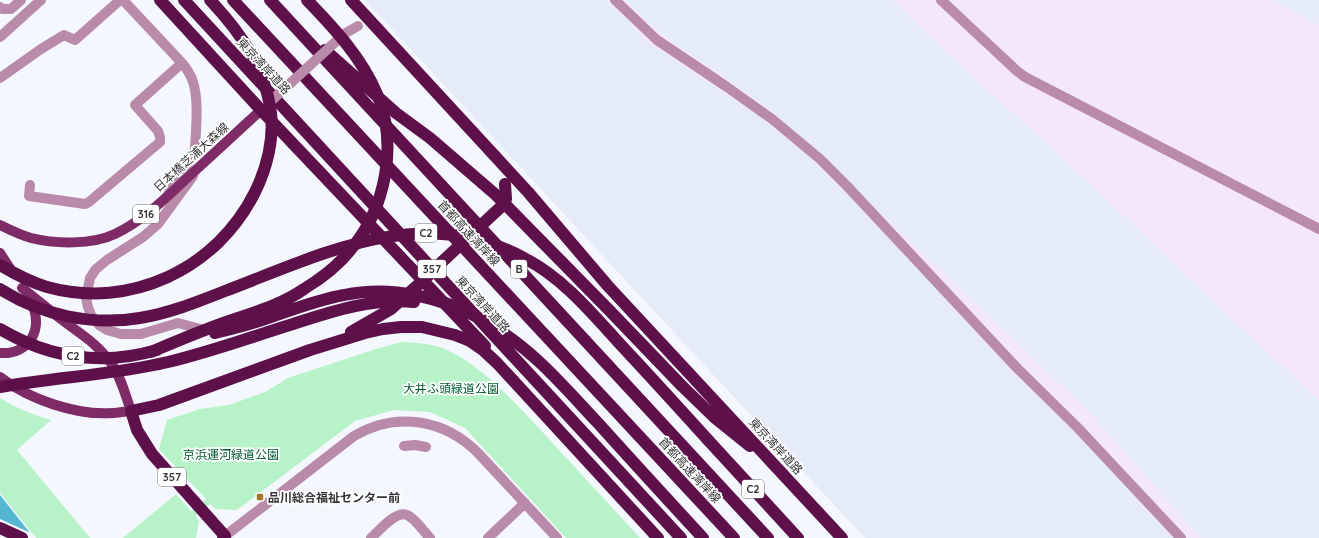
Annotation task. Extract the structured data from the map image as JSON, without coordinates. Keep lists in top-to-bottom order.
{
  "streets": {
    "highway": [
      "東京湾岸道路",
      "C2",
      "首都高速湾岸線",
      "357",
      "B"
    ],
    "main road": ["日本橋芝浦大森線", "316"]
  },
  "crossings": [
    ["日本橋芝浦大森線", "357"]
  ],
  "parks": ["大井ふ頭緑道公園", "京浜運河緑道公園"],
  "places": {
    "transit": ["品川総合福祉センター前"]
  }
}
